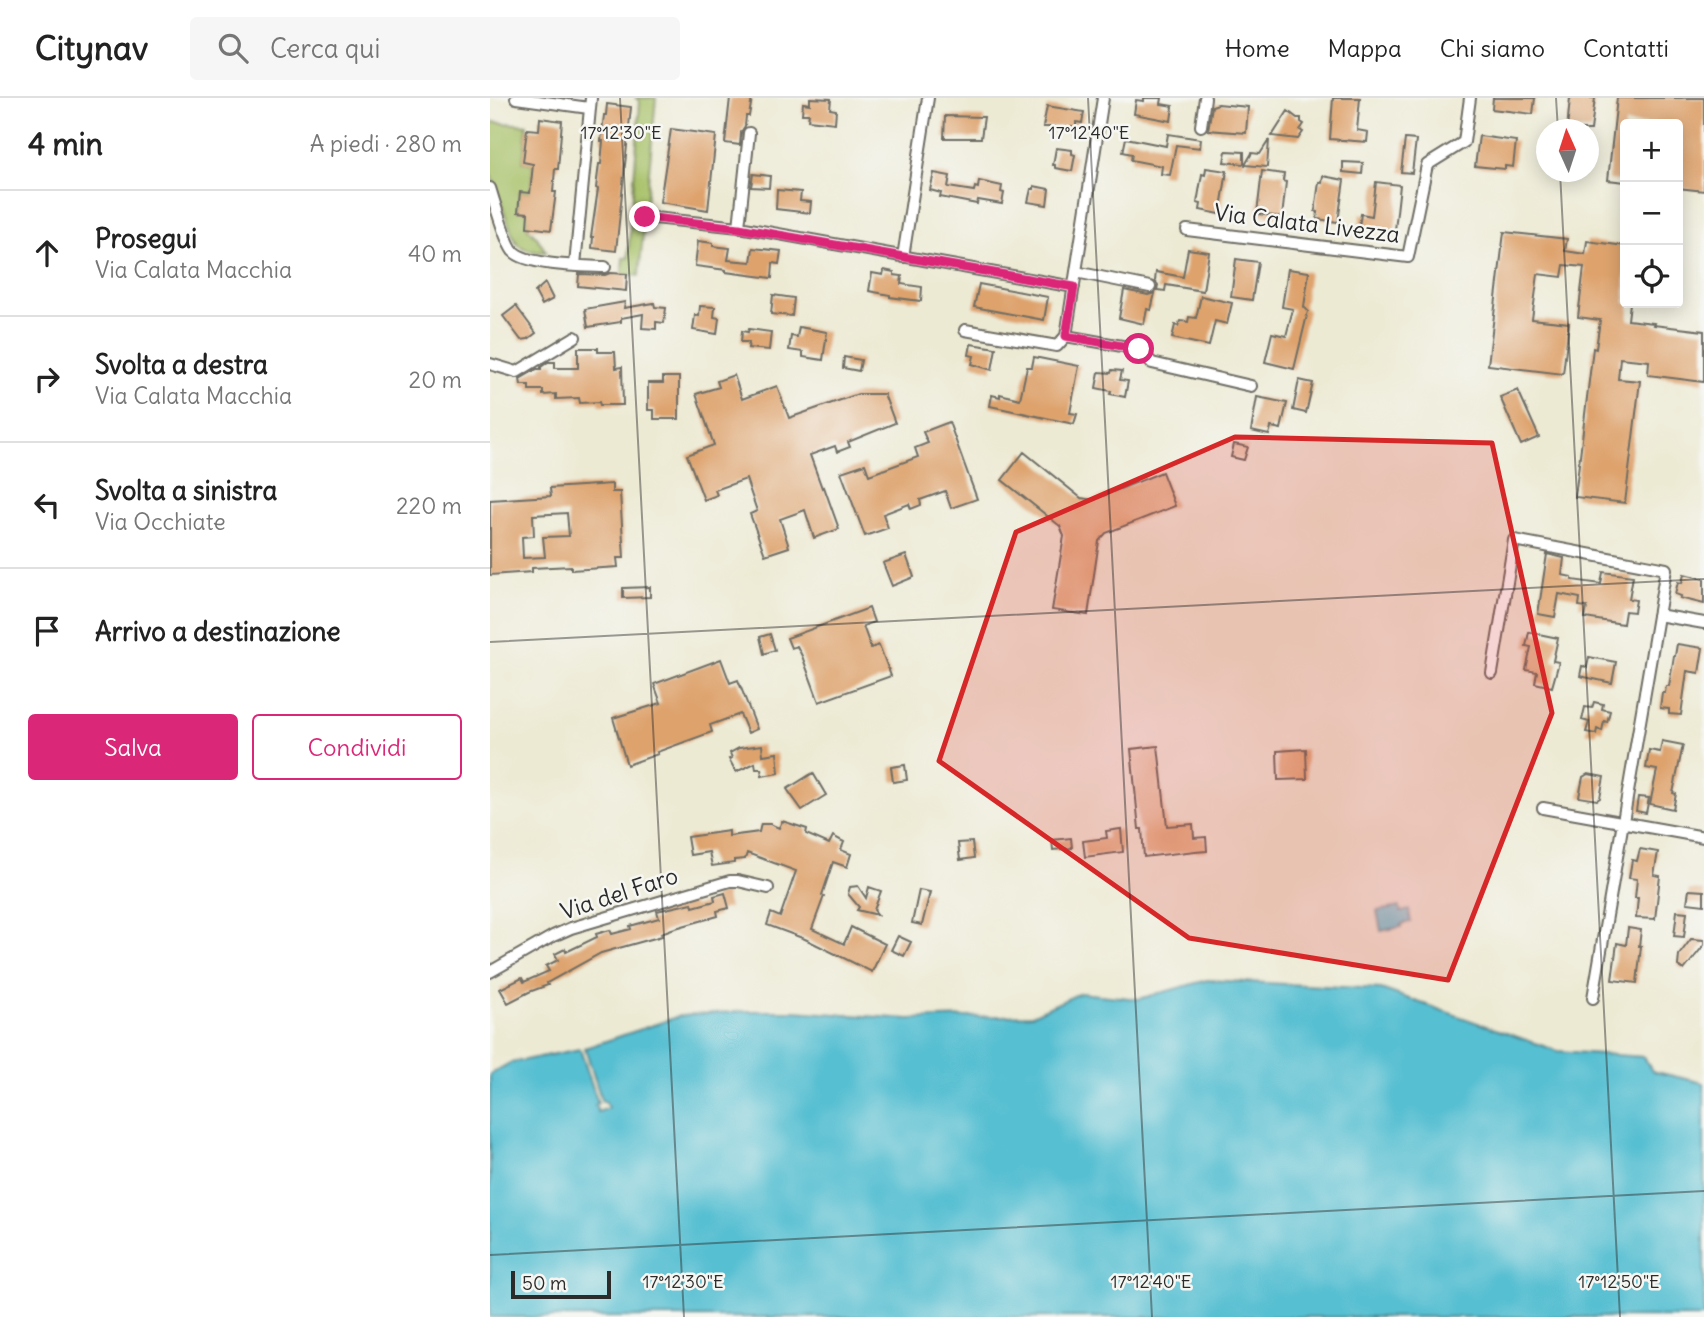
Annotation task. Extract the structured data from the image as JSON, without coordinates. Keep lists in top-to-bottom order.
{
  "streets": {
    "street": ["Via Calata Livezza", "Via del Faro"]
  },
  "scale_bar": "50 m",
  "north": "top",
  "page": {
    "header": "Citynav",
    "search": "Cerca qui",
    "nav": [
      "Home",
      "Mappa",
      "Chi siamo",
      "Contatti"
    ],
    "heading": ["4 min", "A piedi · 280 m"],
    "map_buttons": ["+", "−"],
    "list": [
      ["Prosegui", "Via Calata Macchia", "40 m"],
      ["Svolta a destra", "Via Calata Macchia", "20 m"],
      ["Svolta a sinistra", "Via Occhiate", "220 m"],
      "Arrivo a destinazione"
    ],
    "buttons": ["Salva", "Condividi"],
    "scale": "50 m"
  },
  "coordinates": ["17°12'30\"E", "17°12'40\"E", "17°12'50\"E"]
}
